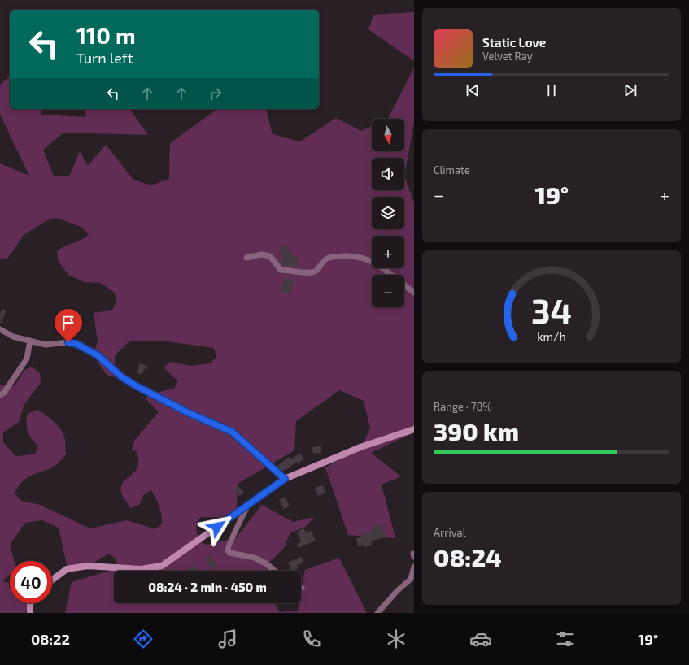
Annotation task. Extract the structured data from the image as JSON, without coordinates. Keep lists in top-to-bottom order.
{
  "north": "bottom",
  "page": {
    "turn": ["110 m", "Turn left"],
    "song": ["Static Love", "Velvet Ray"],
    "map_buttons": ["+", "−"],
    "tile": [
      "Climate",
      ["Range · 78%", "390 km"],
      ["Arrival", "08:24"]
    ],
    "heat": ["−", "19°", "+"],
    "limit": "40",
    "trip": "08:24 · 2 min · 450 m",
    "tabs": ["08:22", "19°"],
    "gauge": ["34", "km/h"]
  }
}
